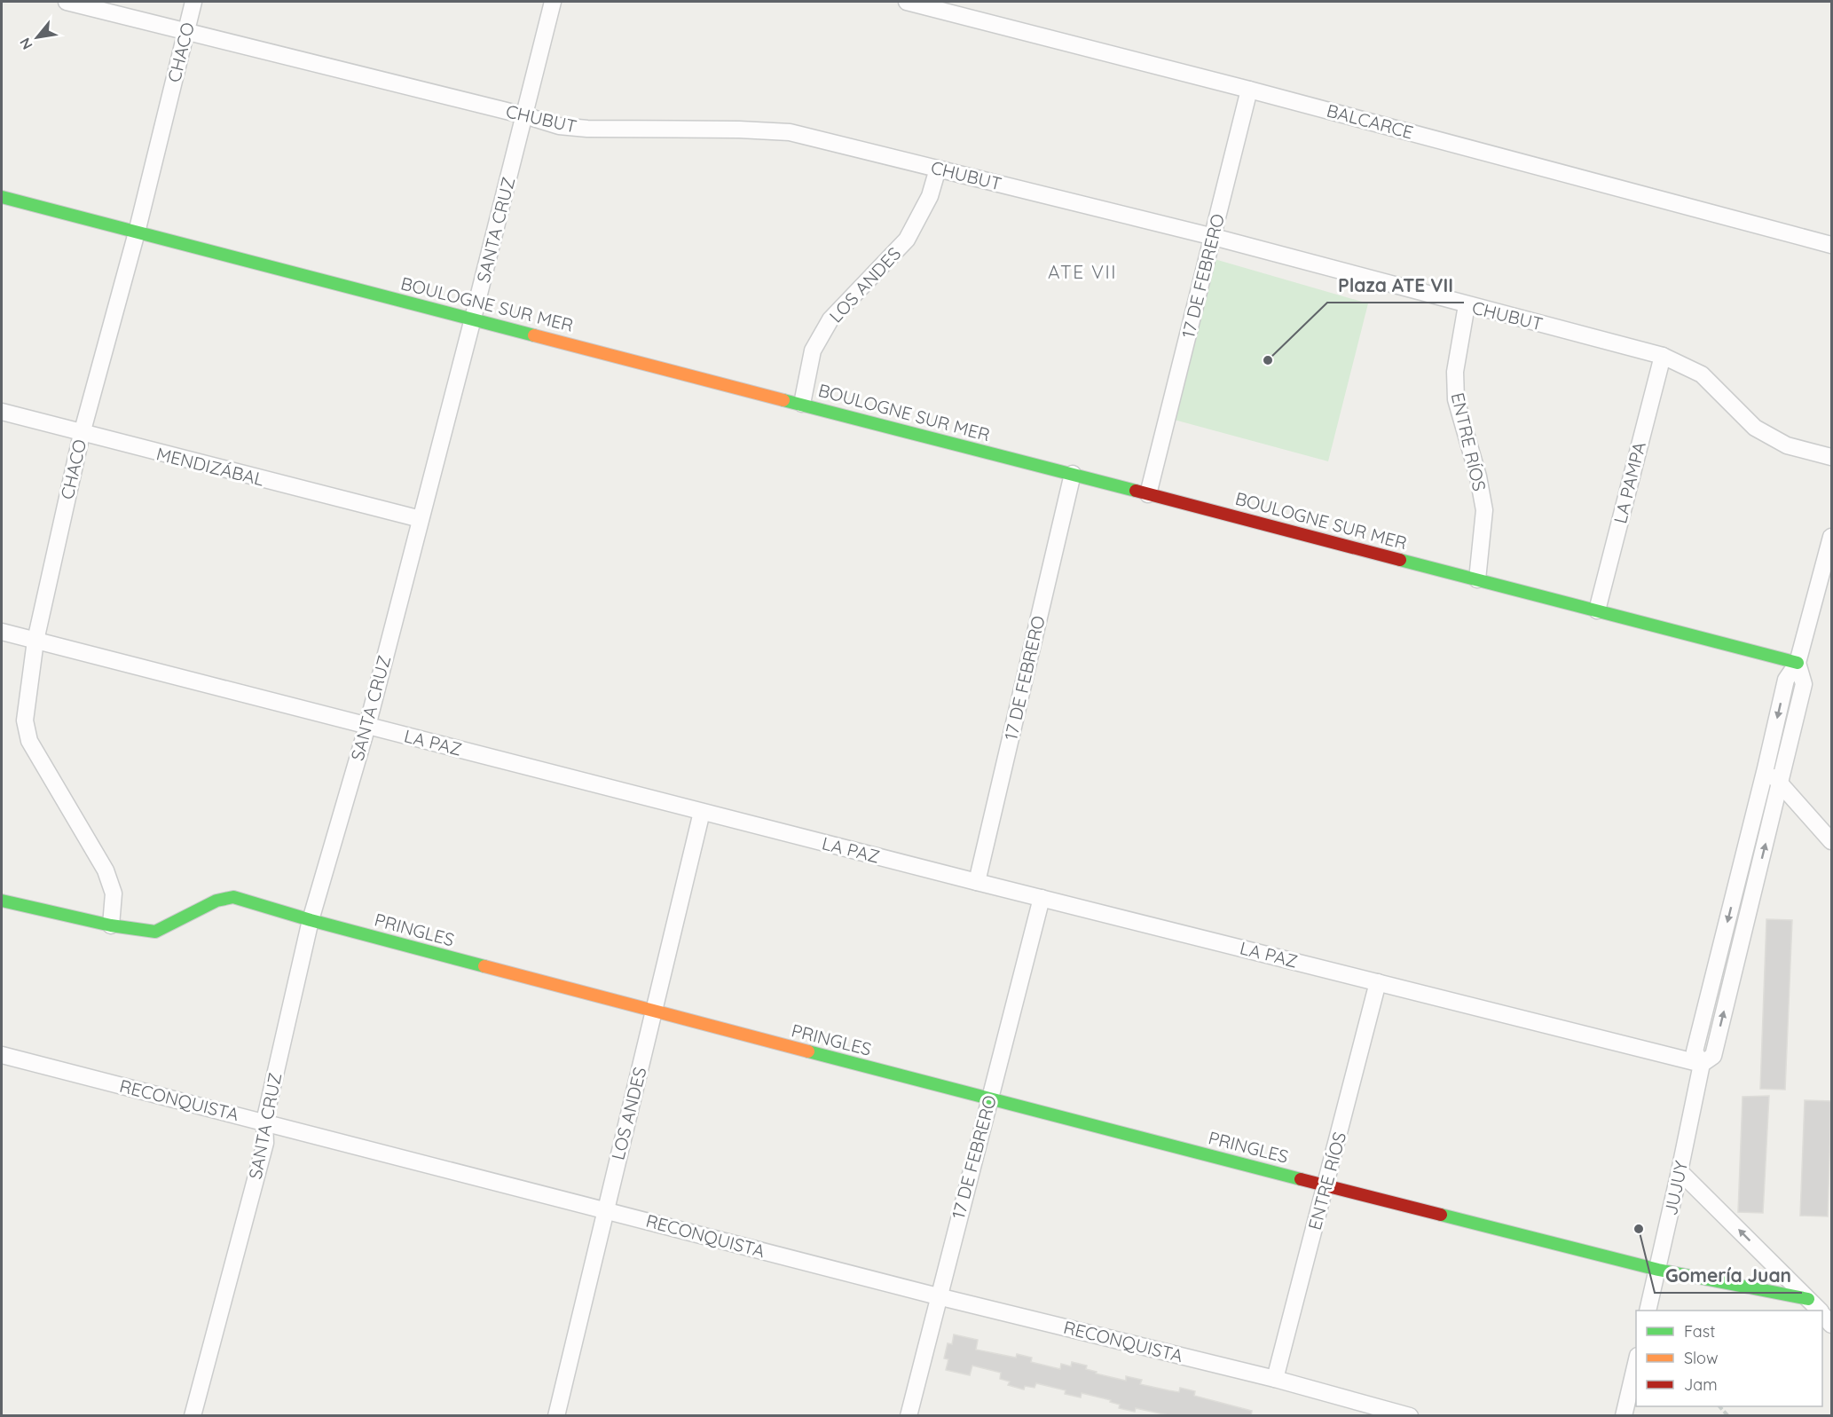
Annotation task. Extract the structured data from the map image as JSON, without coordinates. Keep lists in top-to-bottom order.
{
  "streets": {
    "street": [
      "CHACO",
      "CHUBUT",
      "BALCARCE",
      "SANTA CRUZ",
      "17 DE FEBRERO",
      "LOS ANDES",
      "BOULOGNE SUR MER",
      "ENTRE RÍOS",
      "MENDIZÁBAL",
      "LA PAMPA",
      "LA PAZ",
      "PRINGLES",
      "RECONQUISTA",
      "JUJUY"
    ]
  },
  "crossings": [
    ["CHACO", "CHUBUT"],
    ["CHACO", "BOULOGNE SUR MER"],
    ["CHACO", "MENDIZÁBAL"],
    ["CHACO", "LA PAZ"],
    ["CHACO", "PRINGLES"],
    ["CHUBUT", "SANTA CRUZ"],
    ["CHUBUT", "17 DE FEBRERO"],
    ["CHUBUT", "LOS ANDES"],
    ["CHUBUT", "ENTRE RÍOS"],
    ["CHUBUT", "LA PAMPA"],
    ["BALCARCE", "17 DE FEBRERO"],
    ["SANTA CRUZ", "BOULOGNE SUR MER"],
    ["SANTA CRUZ", "MENDIZÁBAL"],
    ["SANTA CRUZ", "LA PAZ"],
    ["SANTA CRUZ", "PRINGLES"],
    ["SANTA CRUZ", "RECONQUISTA"],
    ["17 DE FEBRERO", "BOULOGNE SUR MER"],
    ["17 DE FEBRERO", "LA PAZ"],
    ["17 DE FEBRERO", "PRINGLES"],
    ["17 DE FEBRERO", "RECONQUISTA"],
    ["LOS ANDES", "BOULOGNE SUR MER"],
    ["LOS ANDES", "LA PAZ"],
    ["LOS ANDES", "PRINGLES"],
    ["LOS ANDES", "RECONQUISTA"],
    ["BOULOGNE SUR MER", "ENTRE RÍOS"],
    ["BOULOGNE SUR MER", "LA PAMPA"],
    ["ENTRE RÍOS", "LA PAZ"],
    ["ENTRE RÍOS", "PRINGLES"],
    ["ENTRE RÍOS", "RECONQUISTA"],
    ["LA PAZ", "JUJUY"],
    ["PRINGLES", "JUJUY"]
  ],
  "districts": ["ATE VII"],
  "places": ["Plaza ATE VII", "Gomería Juan"],
  "legend": ["Fast", "Slow", "Jam"],
  "north": "bottom left"
}
